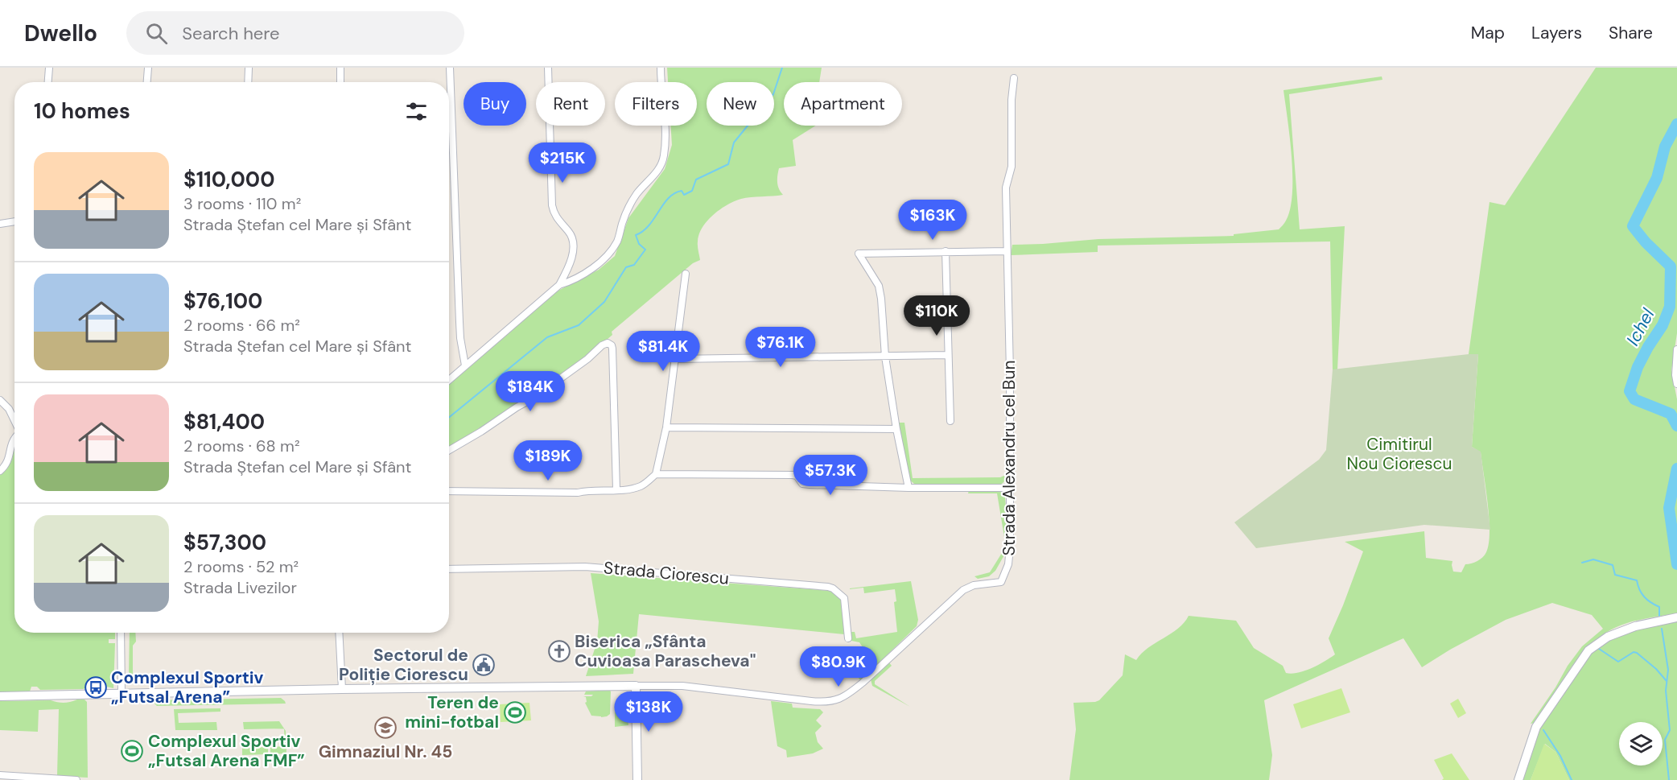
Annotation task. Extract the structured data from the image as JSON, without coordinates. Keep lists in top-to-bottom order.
{
  "streets": {
    "street": ["Strada Alexandru cel Bun", "Strada Ciorescu"]
  },
  "water": ["Ichel"],
  "parks": ["Cimitirul Nou Ciorescu"],
  "places": {
    "church": ["Biserica „Sfânta Cuvioasa Parascheva\""],
    "public building": ["Sectorul de Poliție Ciorescu"],
    "bus stop": ["Complexul Sportiv „Futsal Arena”"],
    "sports": ["Teren de mini-fotbal", "Complexul Sportiv „Futsal Arena FMF”"],
    "school or university": ["Gimnaziul Nr. 45"]
  },
  "page": {
    "header": "Dwello",
    "search": "Search here",
    "nav": ["Map", "Layers", "Share"],
    "chip": [
      "Buy",
      "Rent",
      "Filters",
      "New",
      "Apartment"
    ],
    "heading": "10 homes",
    "list": [
      {
        "name": "$110,000",
        "note": "3 rooms · 110 m² · Strada Ștefan cel Mare și Sfânt"
      },
      {
        "name": "$76,100",
        "note": "2 rooms · 66 m² · Strada Ștefan cel Mare și Sfânt"
      },
      {
        "name": "$81,400",
        "note": "2 rooms · 68 m² · Strada Ștefan cel Mare și Sfânt"
      },
      {
        "name": "$57,300",
        "note": "2 rooms · 52 m² · Strada Livezilor"
      }
    ],
    "price": [
      "$215K",
      "$163K",
      "$110K",
      "$76.1K",
      "$81.4K",
      "$184K",
      "$189K",
      "$57.3K",
      "$80.9K",
      "$138K"
    ]
  }
}
